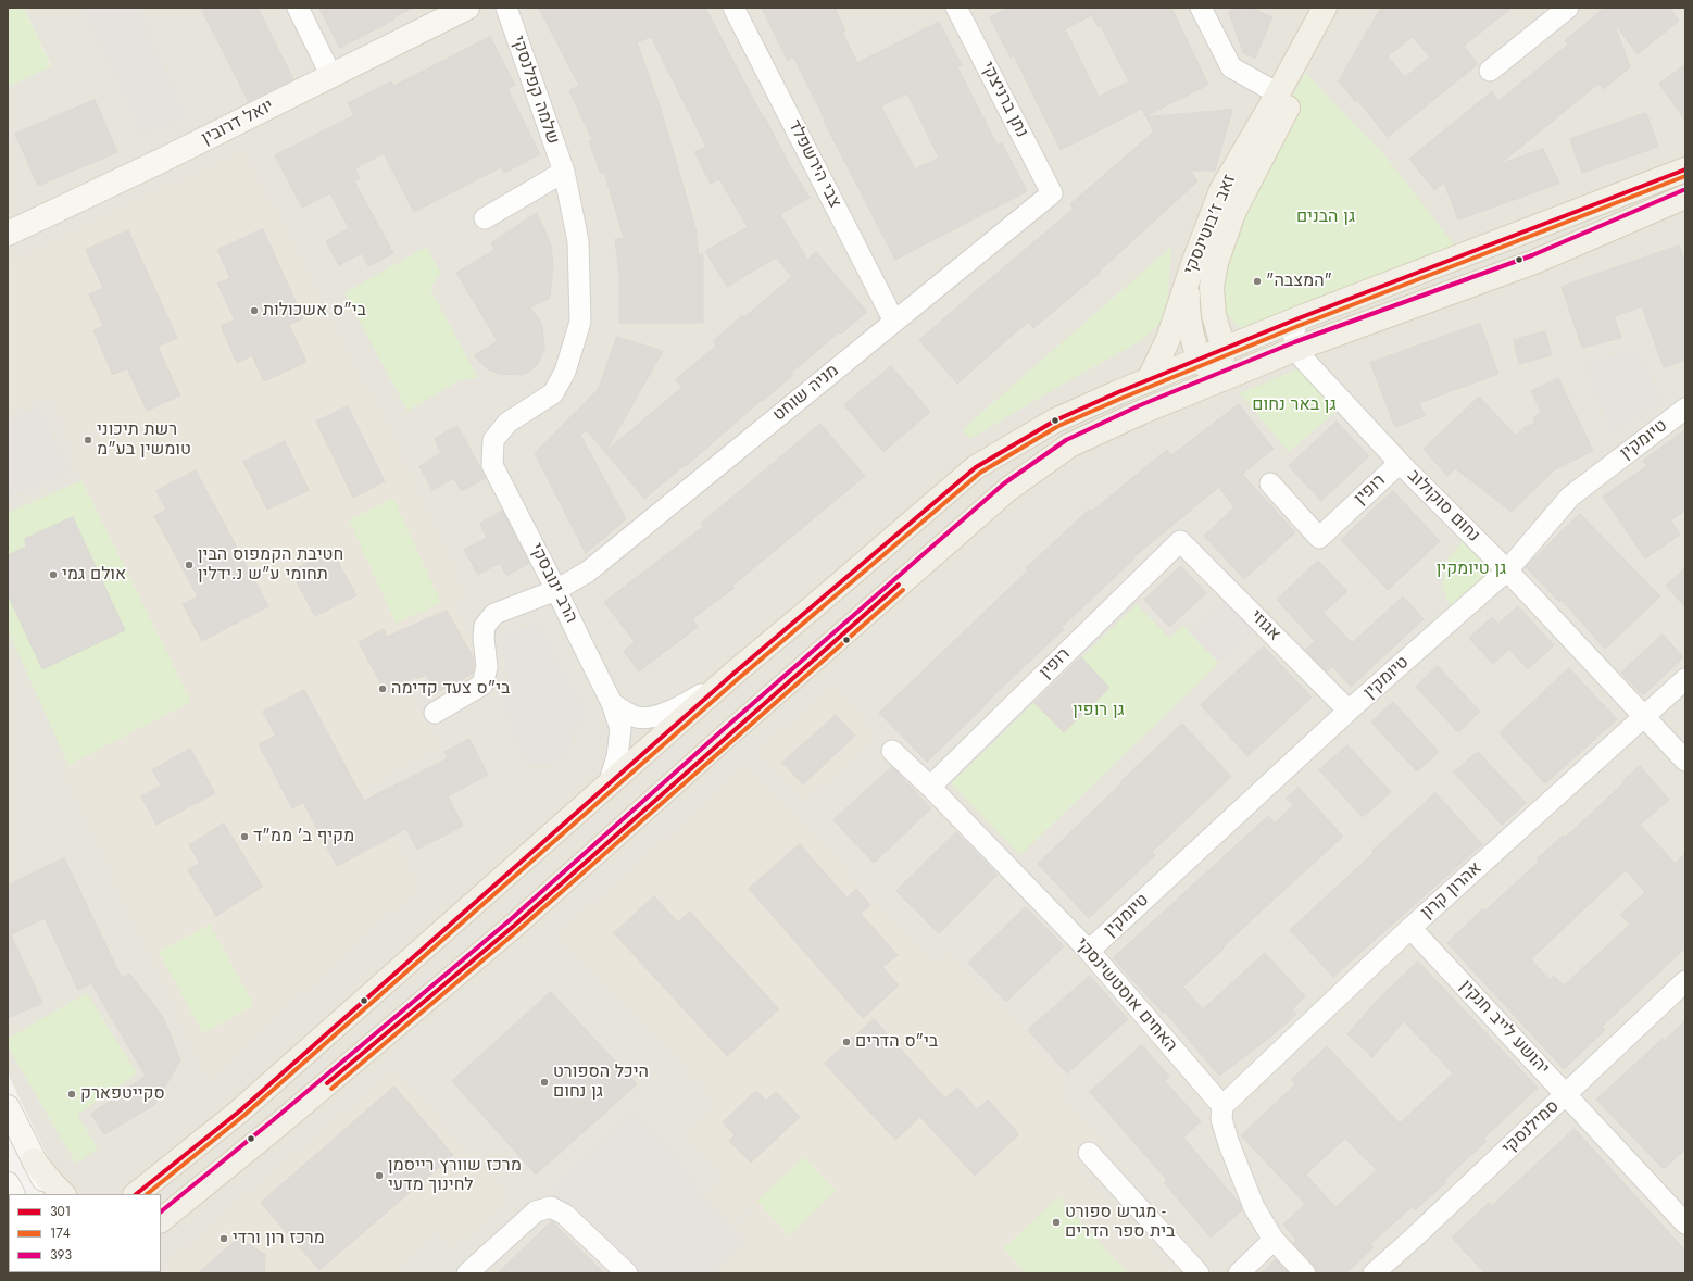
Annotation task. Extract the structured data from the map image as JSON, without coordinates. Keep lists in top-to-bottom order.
{
  "streets": {
    "main road": ["זאב ז'בוטינסקי"],
    "street": [
      "שלמה קפלנסקי",
      "נתן ברניצקי",
      "יואל דרובין",
      "צבי הירשפלד",
      "מניה שוחט",
      "טיומקין",
      "רופין",
      "נחום סוקולוב",
      "הרב ינובסקי",
      "אגוזי",
      "אהרון קרון",
      "האחים אוסטשינסקי",
      "יהושע לייב חנקין",
      "סמילנסקי"
    ]
  },
  "crossings": [
    ["שלמה קפלנסקי", "הרב ינובסקי"],
    ["נתן ברניצקי", "מניה שוחט"],
    ["צבי הירשפלד", "מניה שוחט"],
    ["מניה שוחט", "הרב ינובסקי"],
    ["טיומקין", "נחום סוקולוב"],
    ["טיומקין", "אגוזי"],
    ["טיומקין", "האחים אוסטשינסקי"],
    ["רופין", "נחום סוקולוב"],
    ["רופין", "אגוזי"],
    ["רופין", "האחים אוסטשינסקי"],
    ["נחום סוקולוב", "אהרון קרון"],
    ["אהרון קרון", "האחים אוסטשינסקי"],
    ["אהרון קרון", "יהושע לייב חנקין"],
    ["יהושע לייב חנקין", "סמילנסקי"]
  ],
  "parks": [
    "גן הבנים",
    "גן באר נחום",
    "גן טיומקין",
    "גן רופין"
  ],
  "places": [
    "\"המצבה\"",
    "בי\"ס אשכולות",
    "רשת תיכוני טומשין בע\"מ",
    "חטיבת הקמפוס הבין תחומי ע\"ש נ.ידלין",
    "אולם גמי",
    "בי\"ס צעד קדימה",
    "מקיף ב' ממ\"ד",
    "בי\"ס הדרים",
    "היכל הספורט גן נחום",
    "סקייטפארק",
    "מרכז שוורץ רייסמן לחינוך מדעי",
    "מגרש ספורט - בית ספר הדרים",
    "מרכז רון ורדי"
  ],
  "lines": ["transit line 301", "transit line 174", "transit line 393"],
  "legend": ["301", "174", "393"]
}
